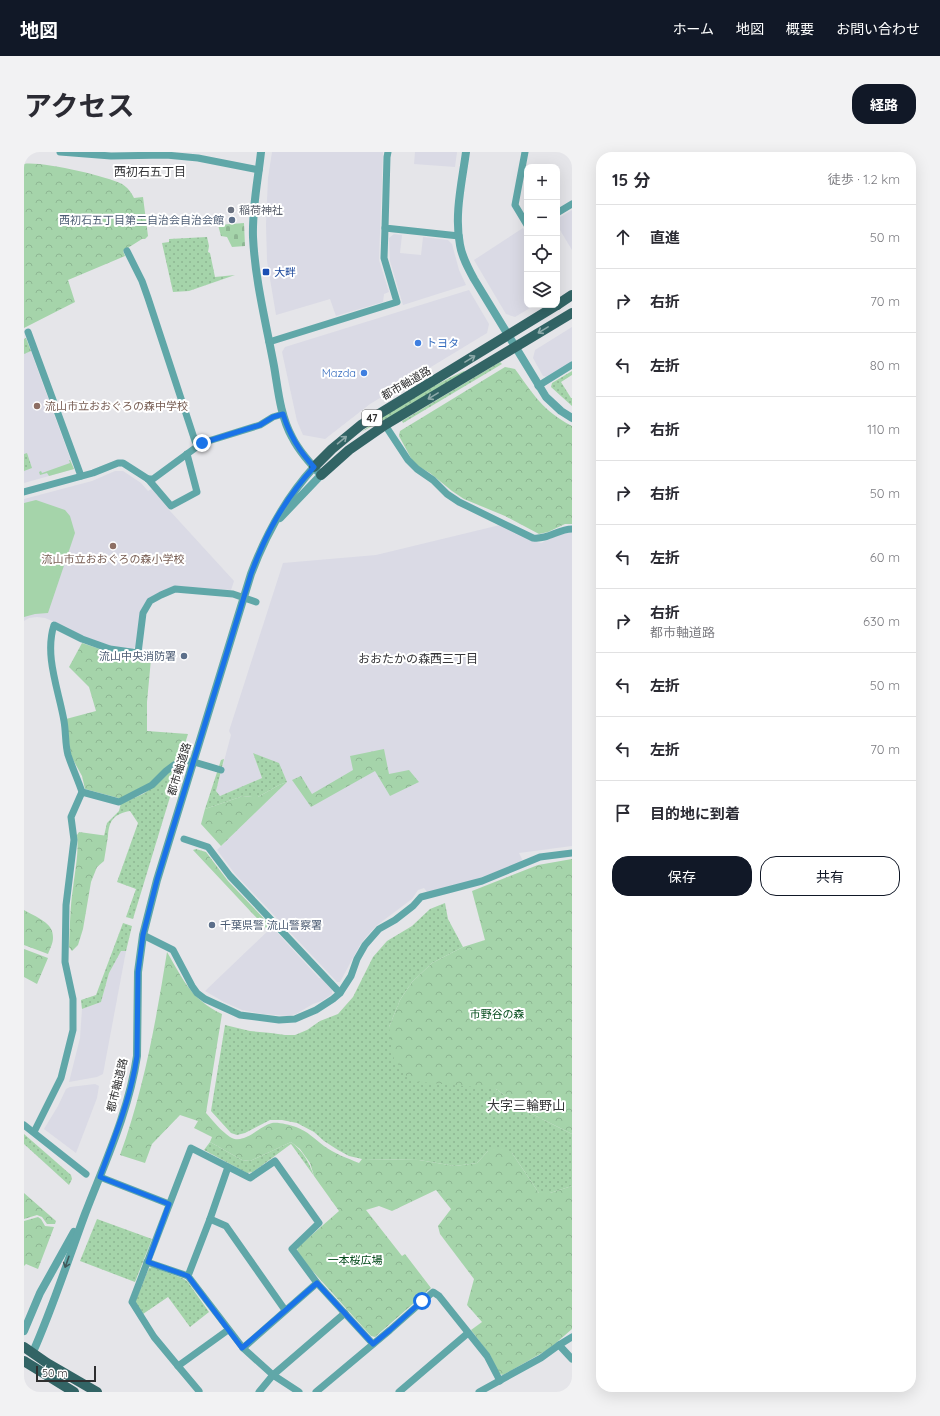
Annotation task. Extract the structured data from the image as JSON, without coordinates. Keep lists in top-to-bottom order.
{
  "streets": {
    "main road": ["都市軸道路", "47"]
  },
  "districts": ["西初石五丁目", "おおたかの森西三丁目", "大字三輪野山"],
  "parks": ["市野谷の森", "一本桜広場"],
  "places": {
    "other": [
      "稲荷神社",
      "西初石五丁目第二自治会自治会館",
      "トヨタ",
      "Mazda",
      "流山市立おおぐろの森中学校",
      "流山市立おおぐろの森小学校",
      "流山中央消防署",
      "千葉県警 流山警察署"
    ],
    "transit": ["大畔"]
  },
  "scale_bar": "50 m",
  "page": {
    "header": "地図",
    "nav": [
      "ホーム",
      "地図",
      "概要",
      "お問い合わせ"
    ],
    "title": "アクセス",
    "buttons": [
      "経路",
      ["保存", "共有"]
    ],
    "heading": ["15 分", "徒歩 · 1.2 km"],
    "map_buttons": ["+", "−"],
    "list": [
      ["直進", "50 m"],
      ["右折", "70 m"],
      ["左折", "80 m"],
      ["右折", "110 m"],
      ["右折", "50 m"],
      ["左折", "60 m"],
      ["右折", "都市軸道路", "630 m"],
      ["左折", "50 m"],
      ["左折", "70 m"],
      "目的地に到着"
    ],
    "scale": "50 m"
  }
}
